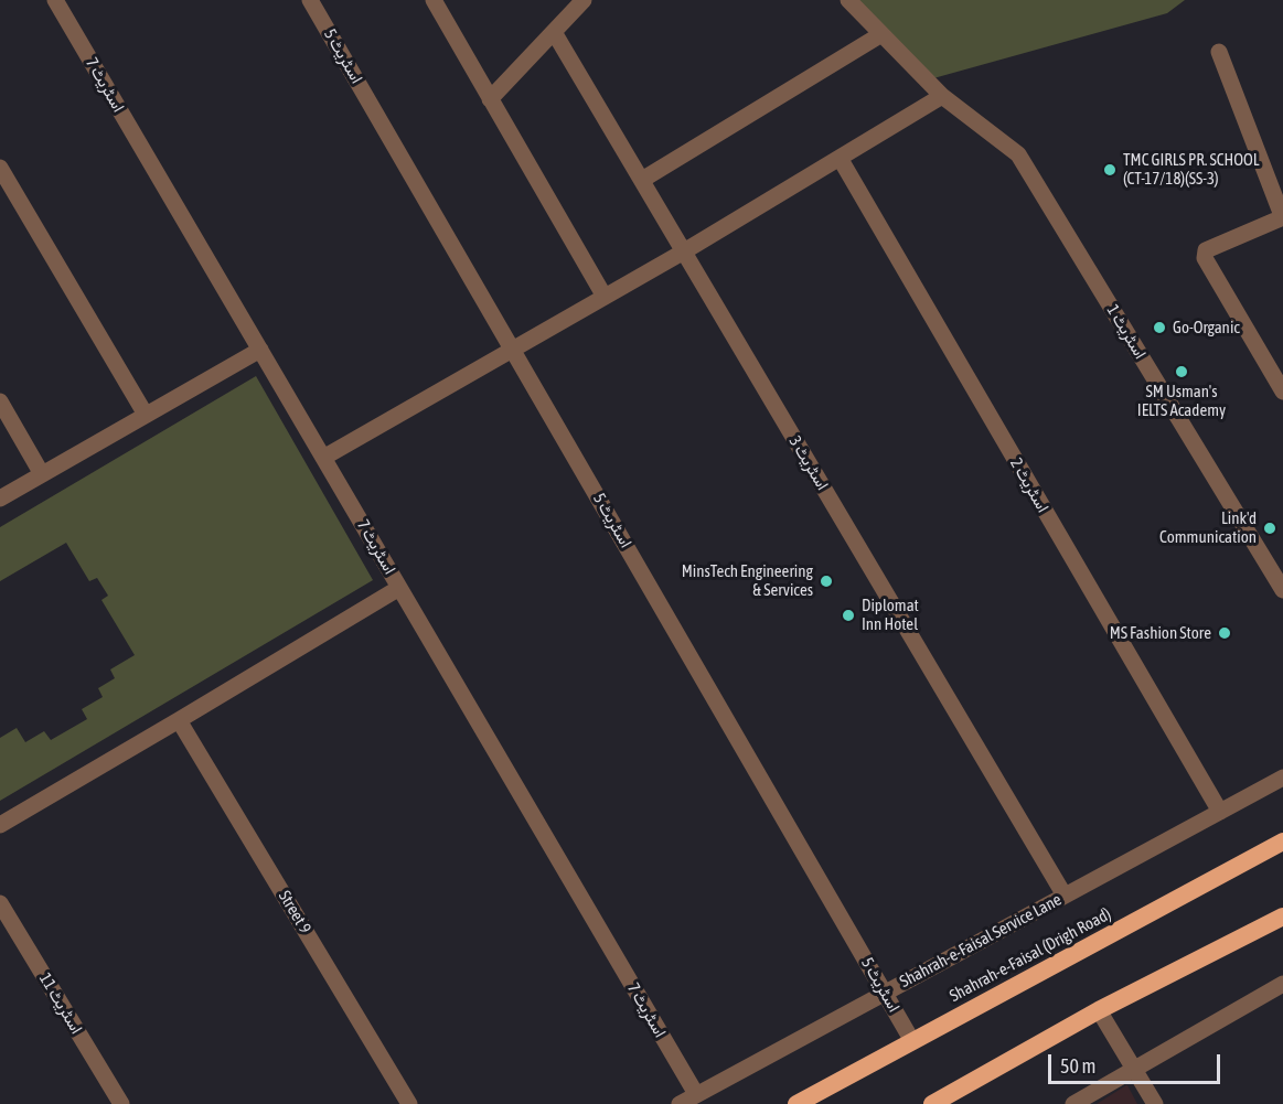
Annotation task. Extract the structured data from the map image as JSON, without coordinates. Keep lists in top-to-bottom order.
{
  "streets": {
    "highway": ["Shahrah-e-Faisal (Drigh Road)"],
    "street": [
      "اسٹریٹ 5",
      "اسٹریٹ 7",
      "اسٹریٹ 1",
      "اسٹریٹ 3",
      "اسٹریٹ 2",
      "Street 9",
      "Shahrah-e-Faisal Service Lane",
      "اسٹریٹ 11"
    ]
  },
  "crossings": [
    ["اسٹریٹ 5", "Shahrah-e-Faisal Service Lane"],
    ["اسٹریٹ 5", "Shahrah-e-Faisal (Drigh Road)"],
    ["اسٹریٹ 7", "Shahrah-e-Faisal Service Lane"],
    ["اسٹریٹ 3", "Shahrah-e-Faisal Service Lane"],
    ["اسٹریٹ 2", "Shahrah-e-Faisal Service Lane"]
  ],
  "places": [
    "TMC GIRLS PR. SCHOOL (CT-17/18)(SS-3)",
    "Go-Organic",
    "SM Usman's IELTS Academy",
    "Link'd Communication",
    "MinsTech Engineering & Services",
    "Diplomat Inn Hotel",
    "MS Fashion Store"
  ],
  "scale_bar": "50 m"
}
